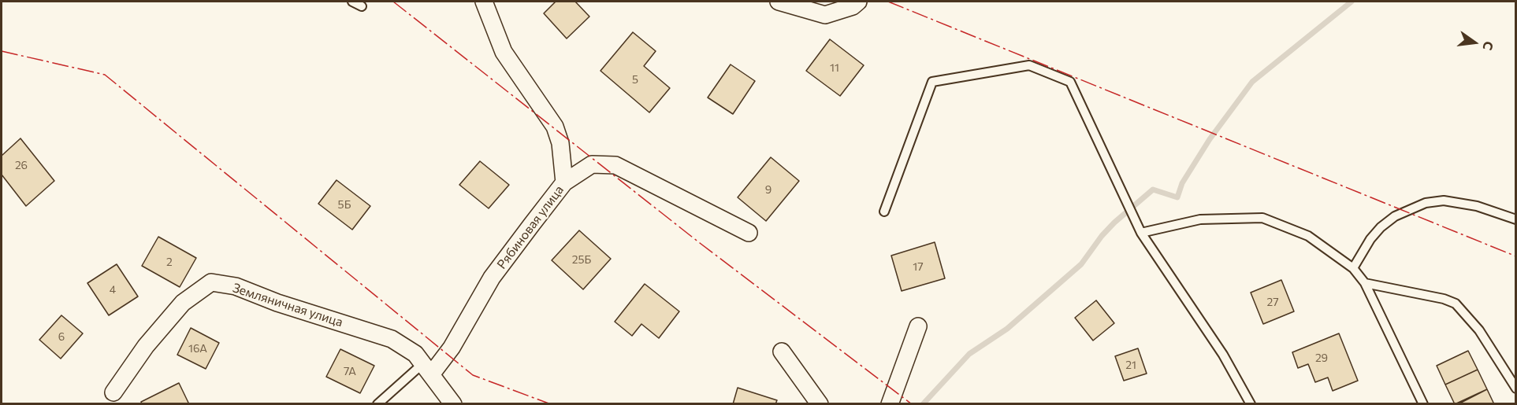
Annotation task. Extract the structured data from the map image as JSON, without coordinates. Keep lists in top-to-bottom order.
{
  "streets": {
    "street": ["Рябиновая улица", "Земляничная улица"]
  },
  "crossings": [
    ["Рябиновая улица", "Земляничная улица"]
  ],
  "house_numbers": [
    "11",
    "5",
    "26",
    "9",
    "5Б",
    "25Б",
    "2",
    "17",
    "4",
    "27",
    "6",
    "16А",
    "29",
    "21",
    "7А"
  ],
  "north": "right"
}
